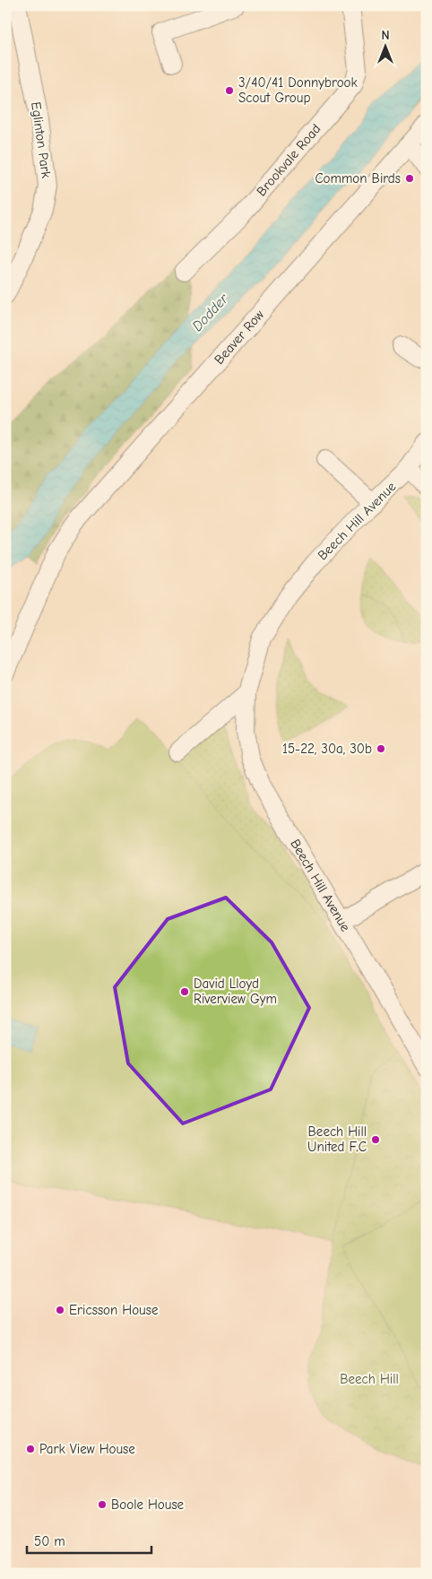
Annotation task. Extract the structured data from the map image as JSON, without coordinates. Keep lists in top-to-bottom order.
{
  "streets": {
    "street": [
      "Eglinton Park",
      "Brookvale Road",
      "Beaver Row",
      "Beech Hill Avenue"
    ]
  },
  "water": ["Dodder"],
  "parks": ["Beech Hill"],
  "places": [
    "3/40/41 Donnybrook Scout Group",
    "Common Birds",
    "15-22, 30a, 30b",
    "David Lloyd Riverview Gym",
    "Beech Hill United F.C",
    "Ericsson House",
    "Park View House",
    "Boole House"
  ],
  "scale_bar": "50 m",
  "north": "top"
}
